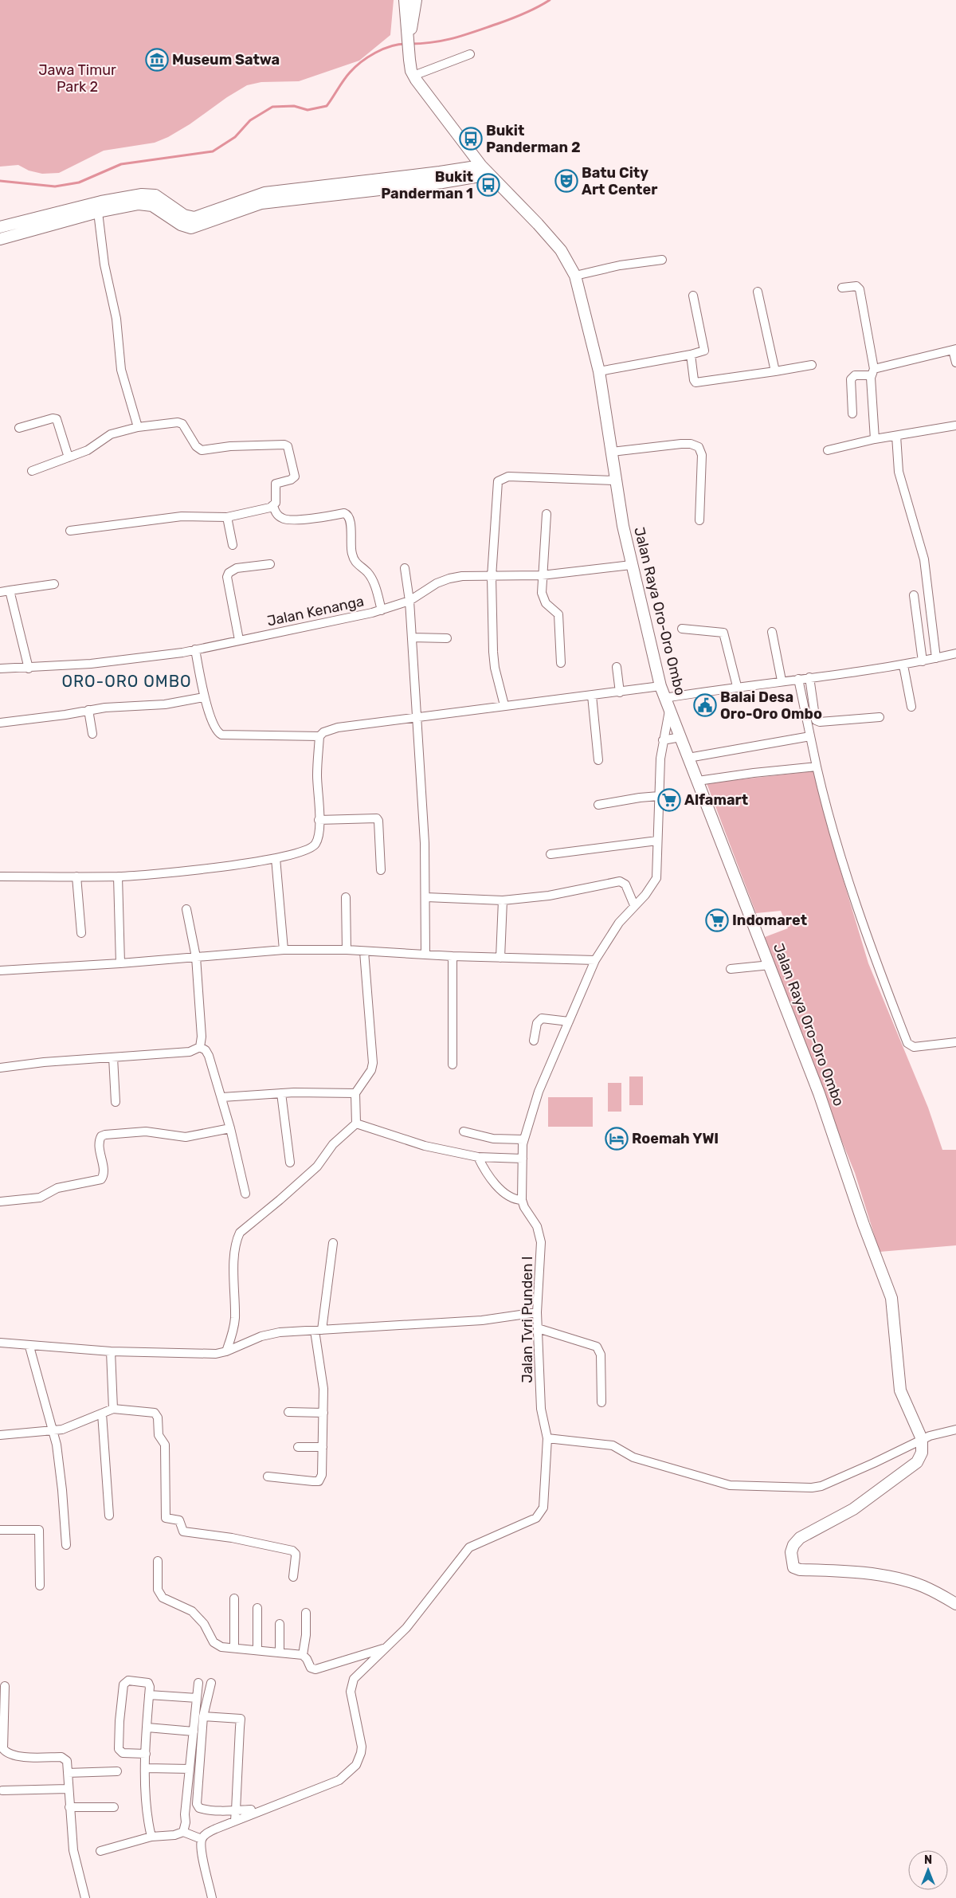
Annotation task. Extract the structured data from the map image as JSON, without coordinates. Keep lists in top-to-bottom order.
{
  "streets": {
    "main road": ["Jalan Raya Oro-Oro Ombo"],
    "street": ["Jalan Kenanga", "Jalan Tvri Punden I"]
  },
  "crossings": [
    ["Jalan Kenanga", "Jalan Raya Oro-Oro Ombo"],
    ["Jalan Raya Oro-Oro Ombo", "Jalan Tvri Punden I"]
  ],
  "districts": ["ORO-ORO OMBO"],
  "parks": ["Jawa Timur Park 2"],
  "places": {
    "museum": ["Museum Satwa"],
    "bus stop": ["Bukit Panderman 2", "Bukit Panderman 1"],
    "theatre": ["Batu City Art Center"],
    "public building": ["Balai Desa Oro-Oro Ombo"],
    "supermarket": ["Alfamart", "Indomaret"],
    "hotel": ["Roemah YWI"]
  },
  "north": "top"
}
